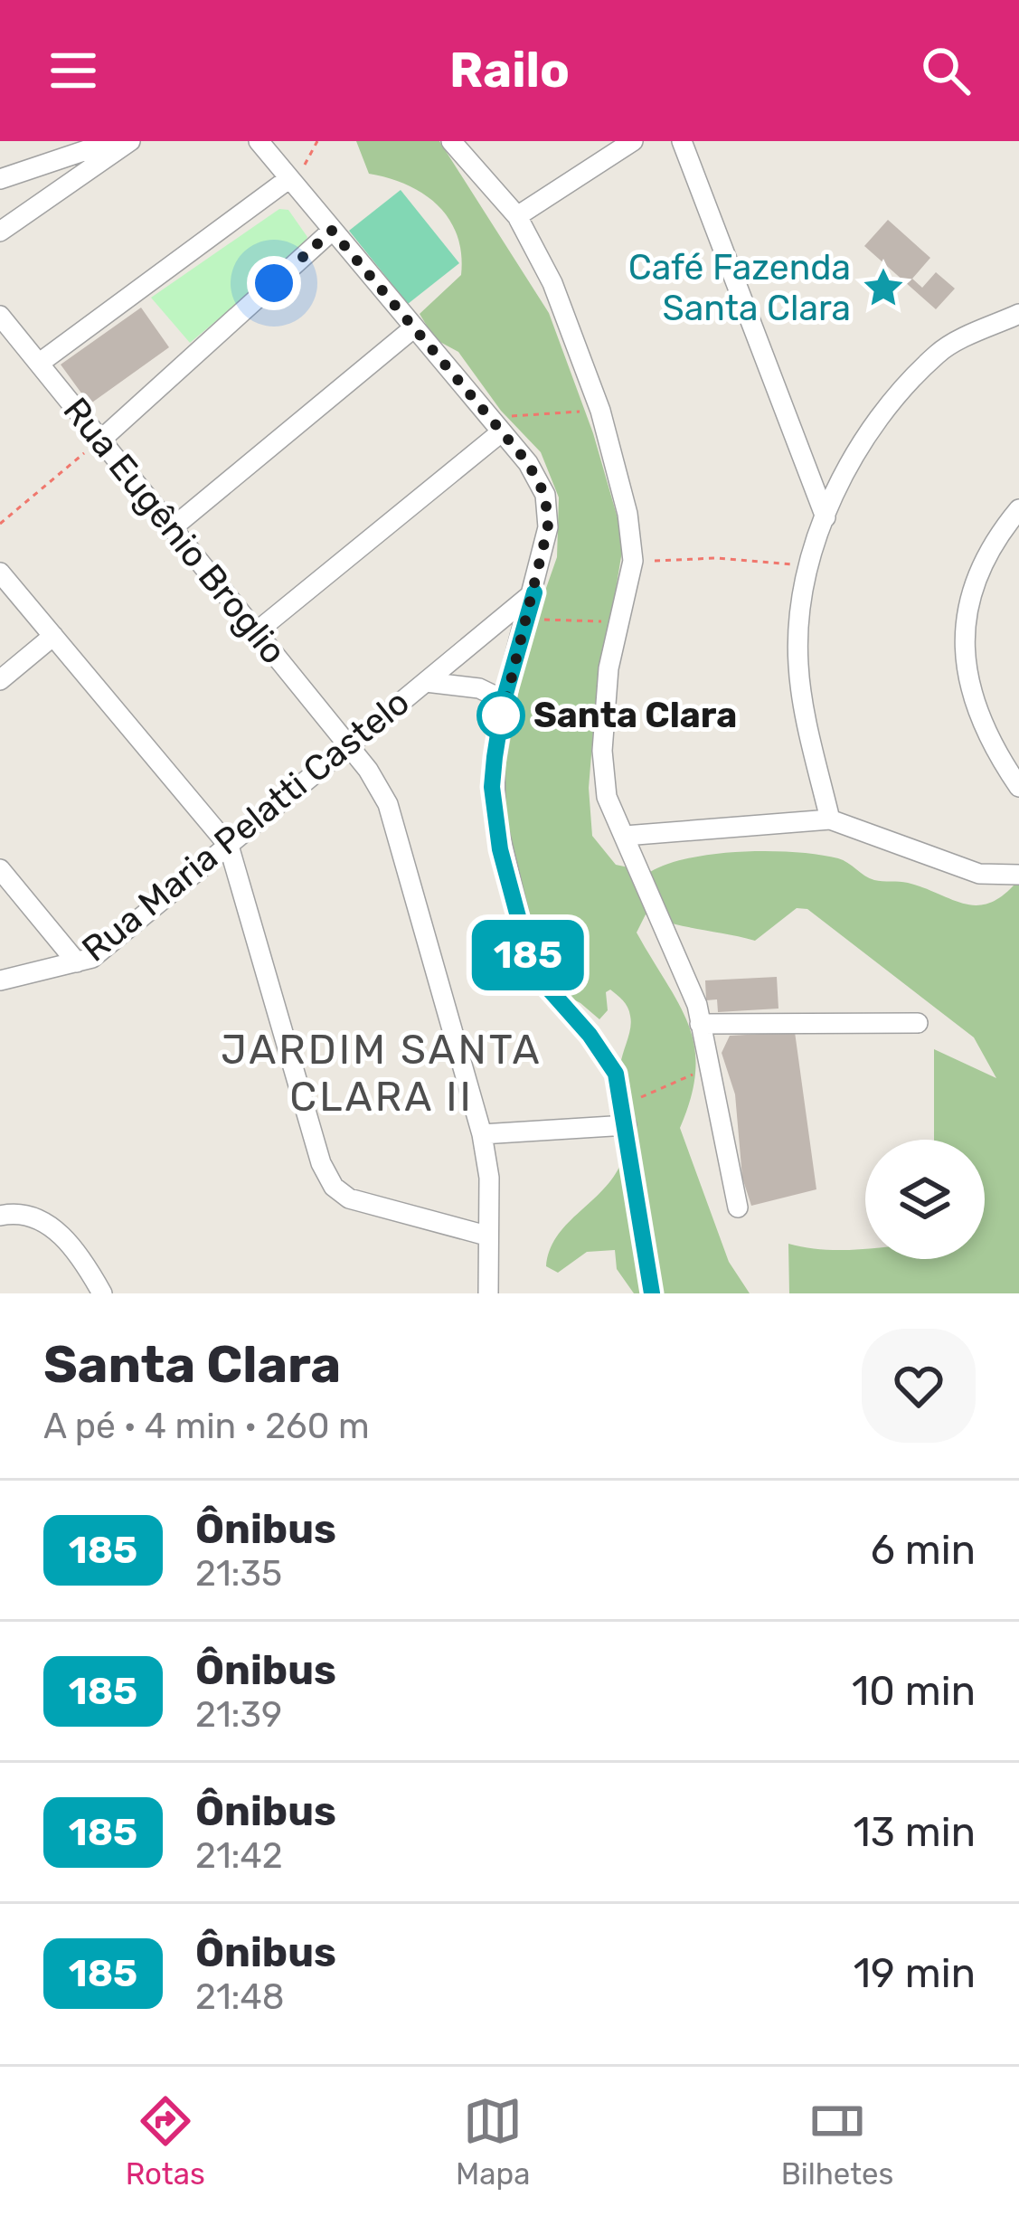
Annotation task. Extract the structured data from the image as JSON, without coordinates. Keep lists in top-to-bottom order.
{
  "streets": {
    "street": ["Rua Eugênio Broglio", "Rua Maria Pelatti Castelo"]
  },
  "crossings": [
    ["Rua Eugênio Broglio", "Rua Maria Pelatti Castelo"]
  ],
  "districts": ["JARDIM SANTA CLARA II"],
  "places": {
    "place": ["Café Fazenda Santa Clara"],
    "other": ["Santa Clara"]
  },
  "lines": ["bus line 185"],
  "page": {
    "header": "Railo",
    "on_map": "185",
    "heading": ["Santa Clara", "A pé · 4 min · 260 m"],
    "list": [
      {
        "mark": "185",
        "name": "Ônibus",
        "note": "21:35",
        "value": "6 min"
      },
      {
        "mark": "185",
        "name": "Ônibus",
        "note": "21:39",
        "value": "10 min"
      },
      {
        "mark": "185",
        "name": "Ônibus",
        "note": "21:42",
        "value": "13 min"
      },
      {
        "mark": "185",
        "name": "Ônibus",
        "note": "21:48",
        "value": "19 min"
      }
    ],
    "tabs": ["Rotas", "Mapa", "Bilhetes"]
  }
}
